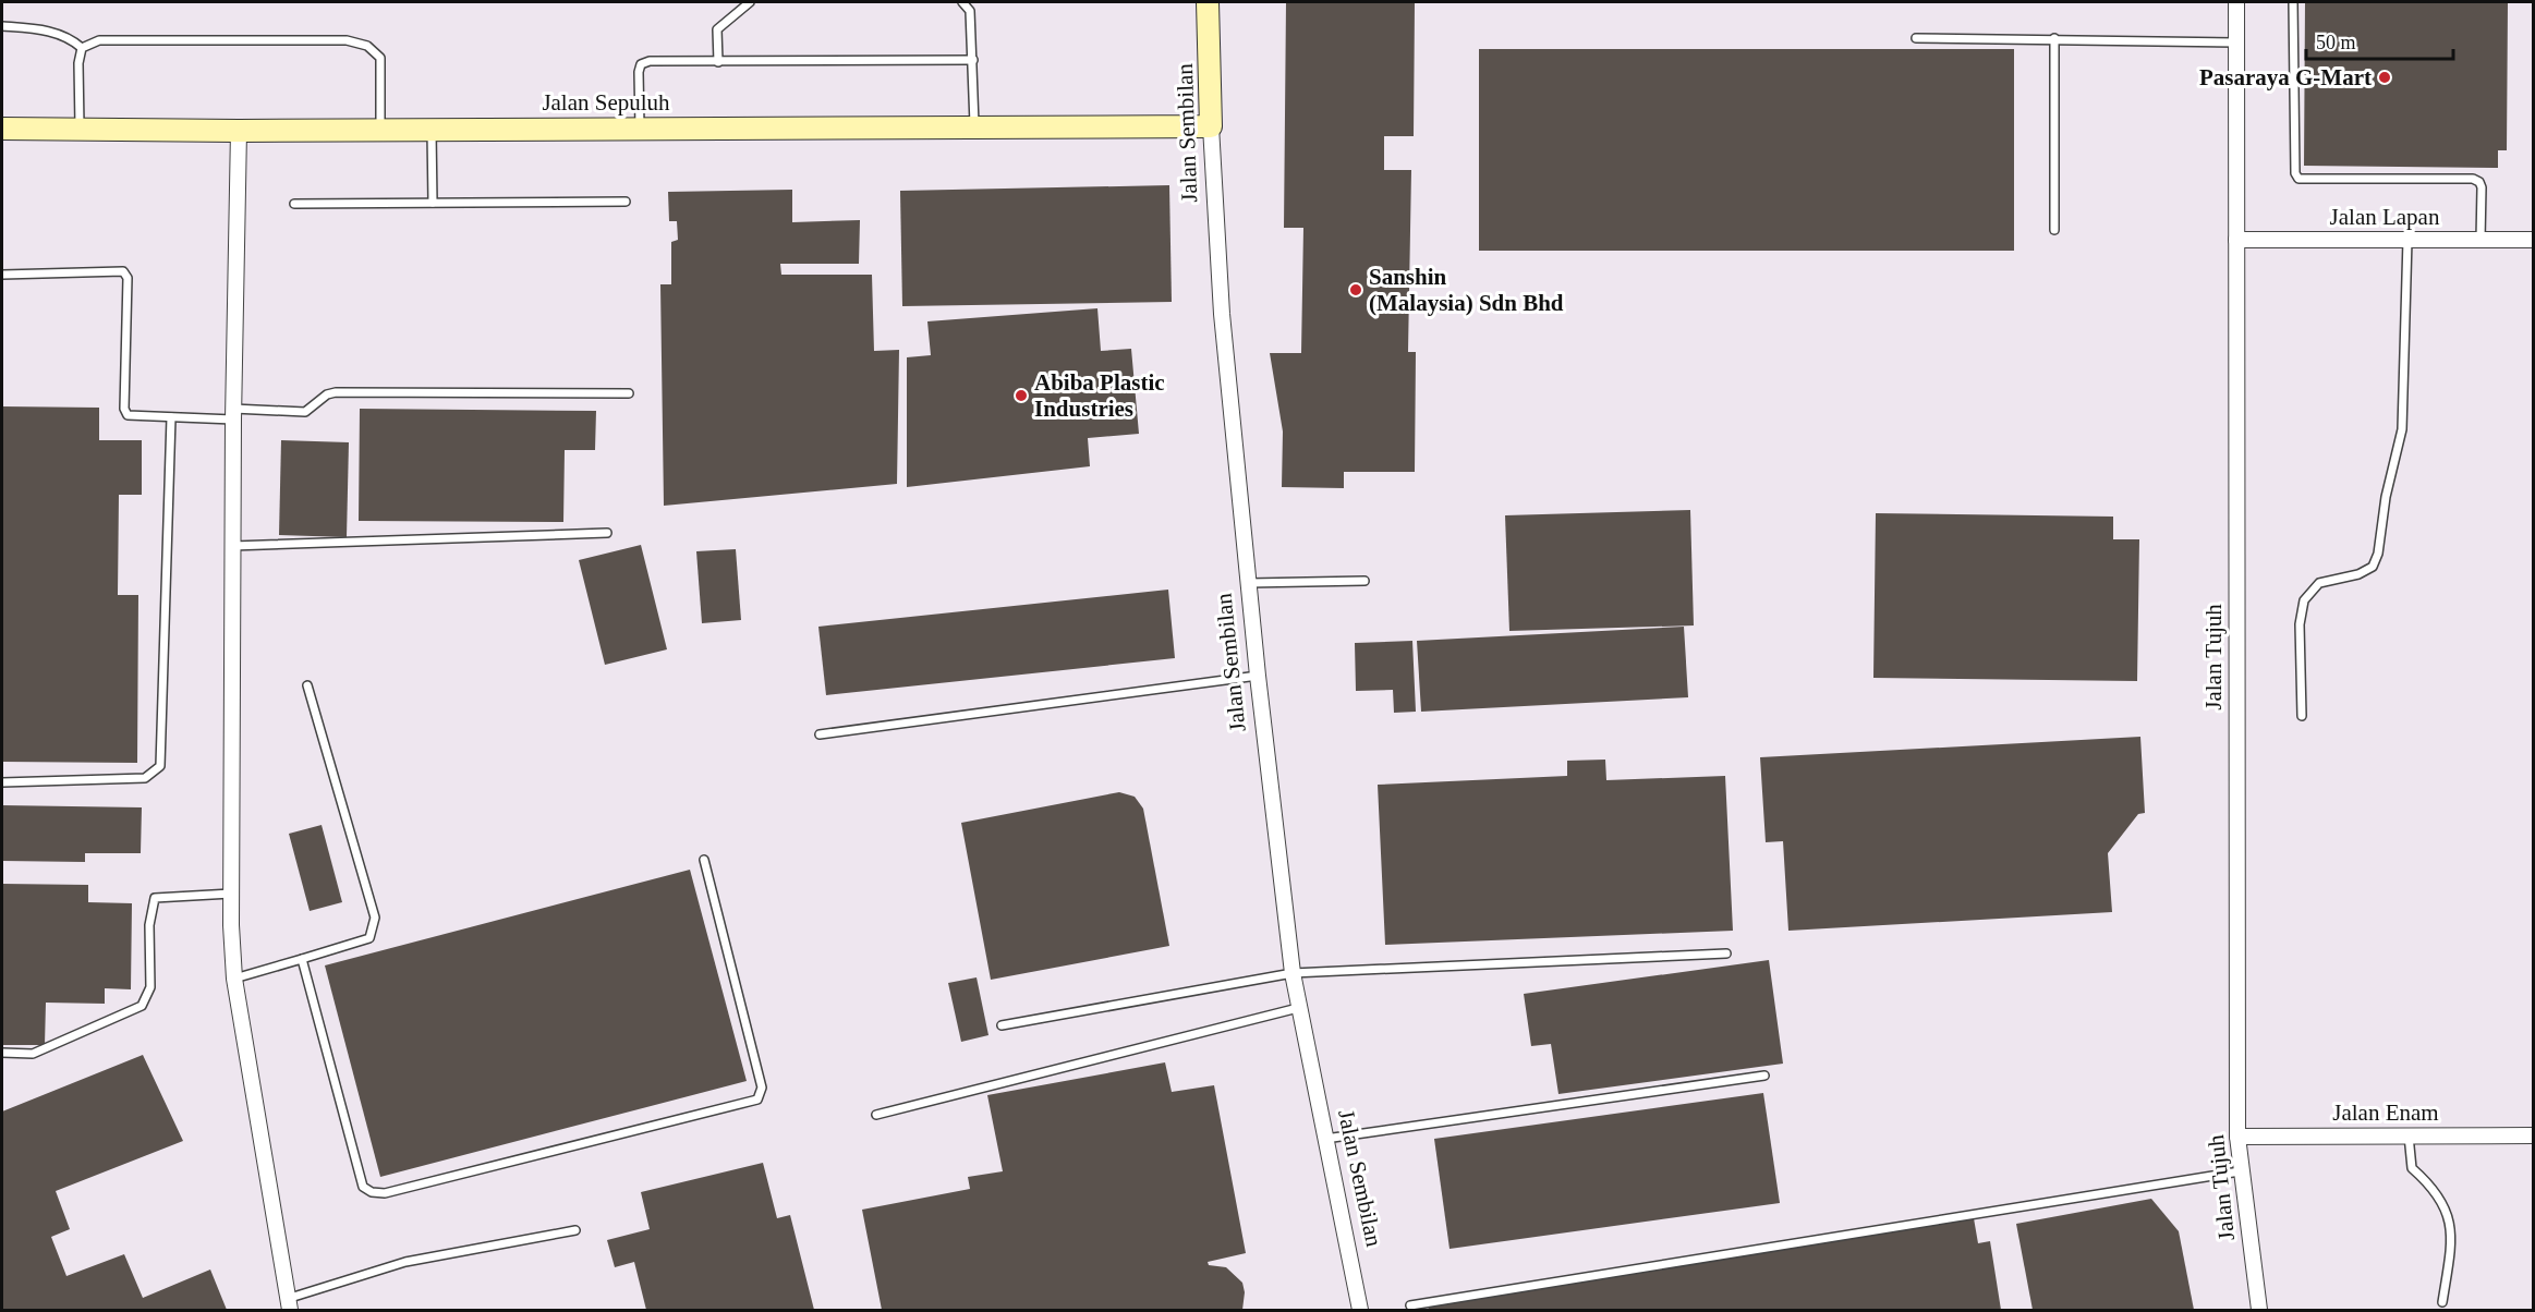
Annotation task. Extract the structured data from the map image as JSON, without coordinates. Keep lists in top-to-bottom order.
{
  "streets": {
    "main road": ["Jalan Sepuluh", "Jalan Sembilan"],
    "street": ["Jalan Lapan", "Jalan Tujuh", "Jalan Enam"]
  },
  "crossings": [
    ["Jalan Sepuluh", "Jalan Sembilan"],
    ["Jalan Lapan", "Jalan Tujuh"],
    ["Jalan Tujuh", "Jalan Enam"]
  ],
  "places": ["Pasaraya G-Mart", "Sanshin (Malaysia) Sdn Bhd", "Abiba Plastic Industries"],
  "scale_bar": "50 m"
}
